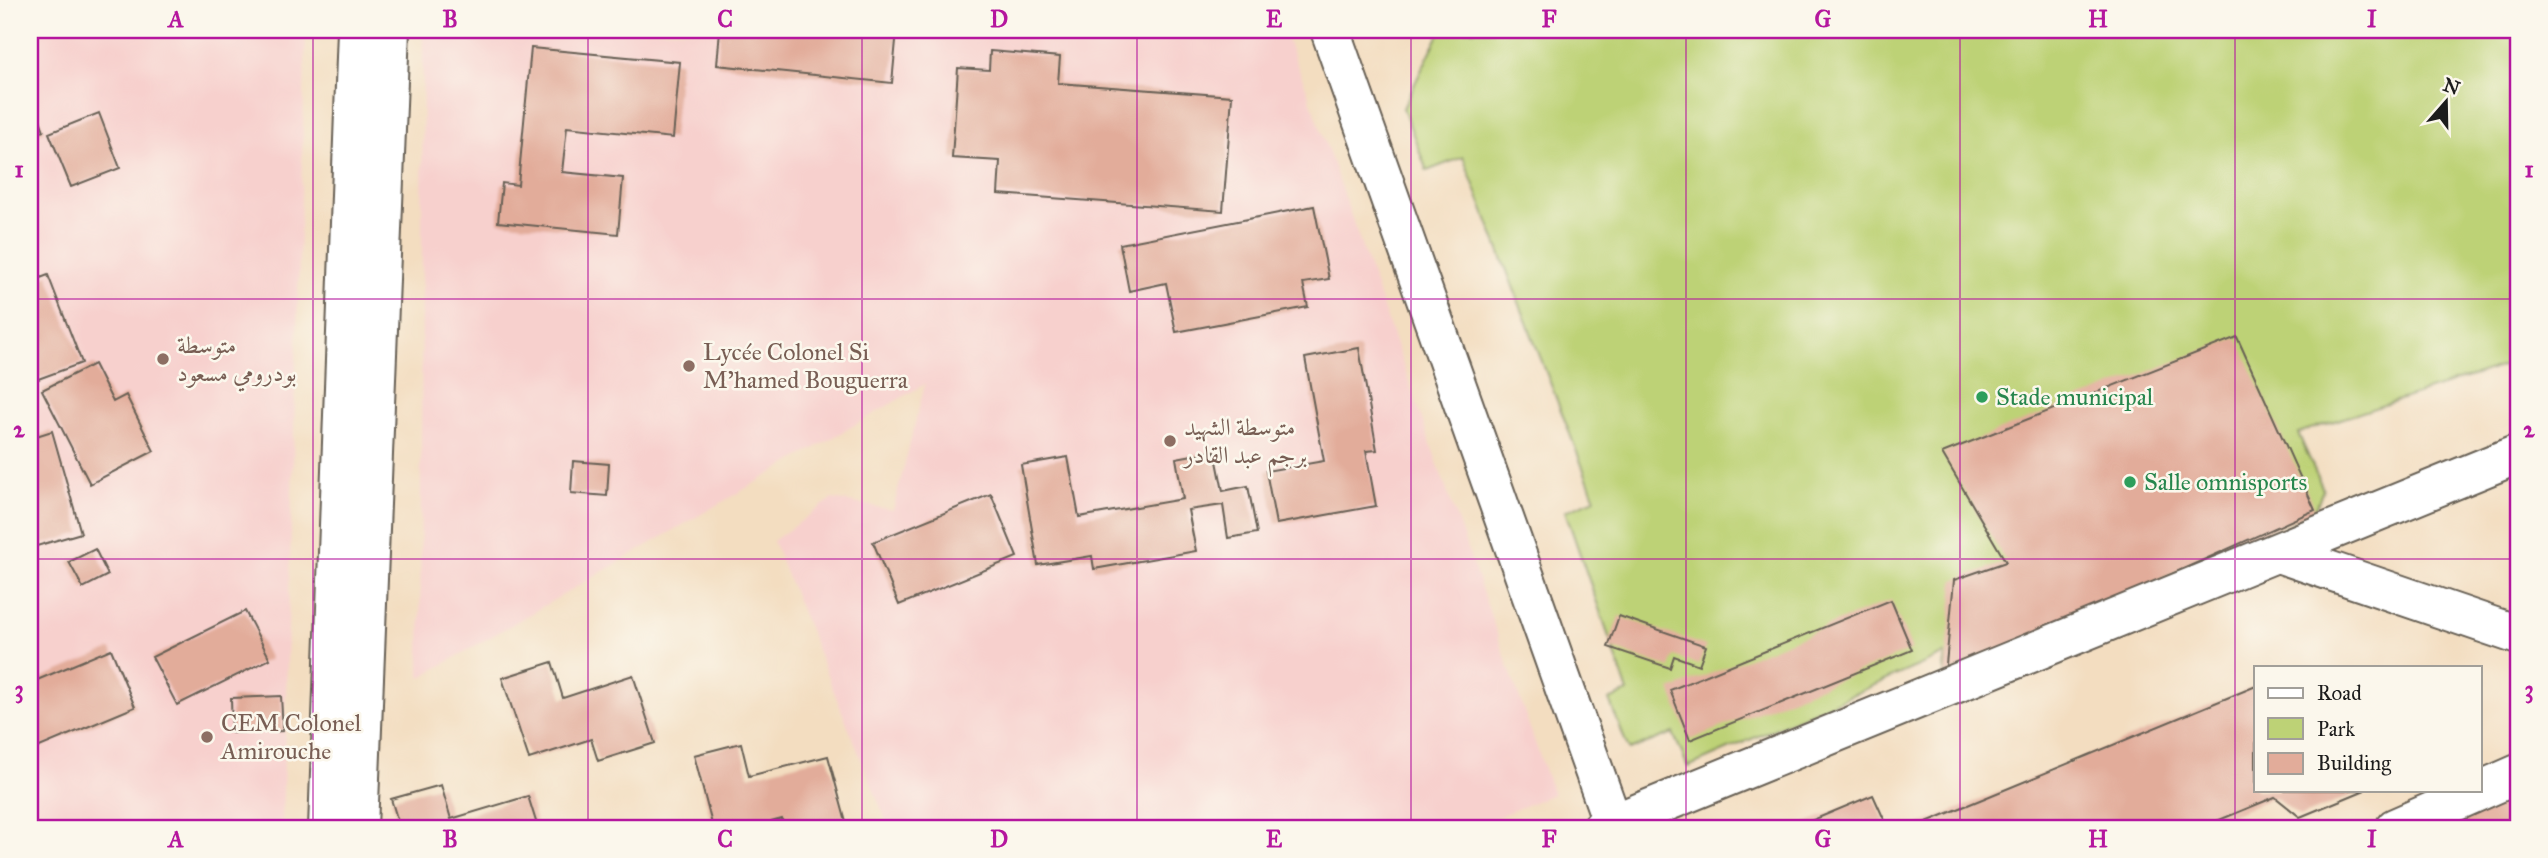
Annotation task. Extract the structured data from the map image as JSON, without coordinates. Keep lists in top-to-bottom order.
{
  "places": [
    "متوسطة بودرومي مسعود",
    "Lycée Colonel Si M'hamed Bouguerra",
    "Stade municipal",
    "متوسطة الشهيد برجم عبد القادر",
    "Salle omnisports",
    "CEM Colonel Amirouche"
  ],
  "legend": ["Road", "Park", "Building"],
  "north": "top",
  "grid": {
    "columns": [
      "A",
      "B",
      "C",
      "D",
      "E",
      "F",
      "G",
      "H",
      "I"
    ],
    "rows": ["1", "2", "3"]
  }
}
